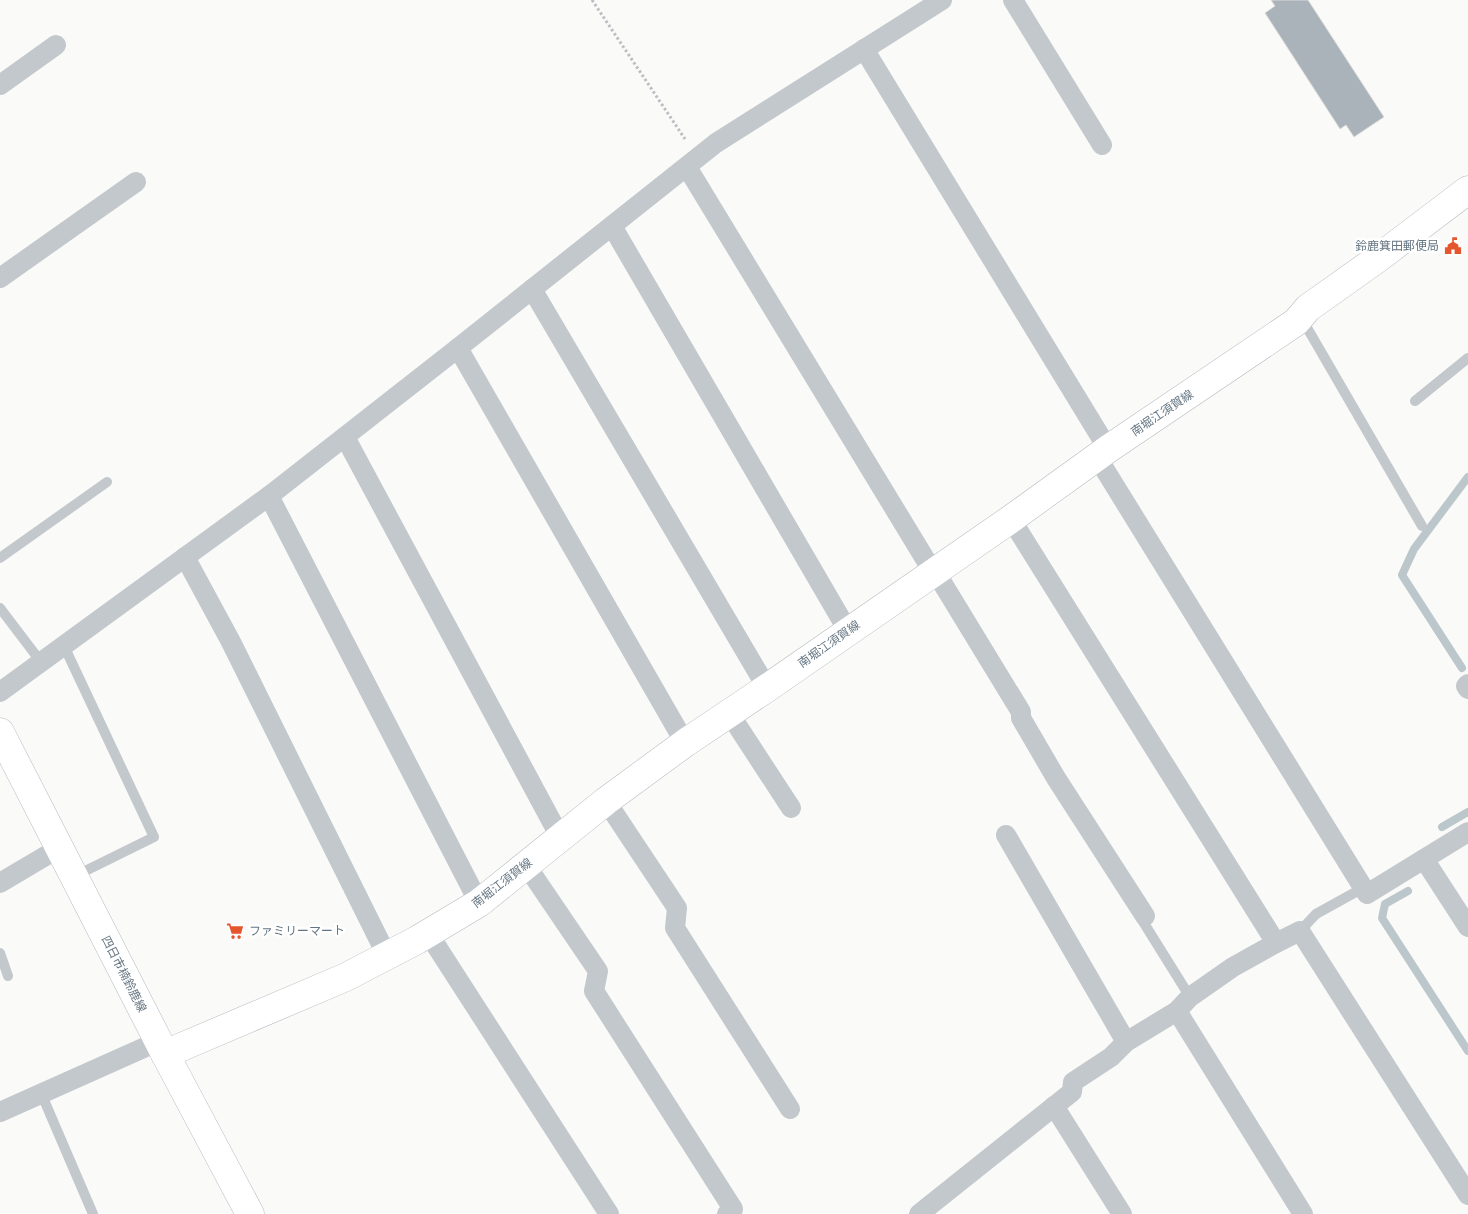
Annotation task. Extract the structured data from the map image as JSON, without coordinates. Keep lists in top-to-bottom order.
{
  "streets": {
    "main road": ["南堀江須賀線", "四日市楠鈴鹿線"]
  },
  "crossings": [
    ["南堀江須賀線", "四日市楠鈴鹿線"]
  ],
  "places": {
    "public building": ["鈴鹿箕田郵便局"],
    "supermarket": ["ファミリーマート"]
  }
}
